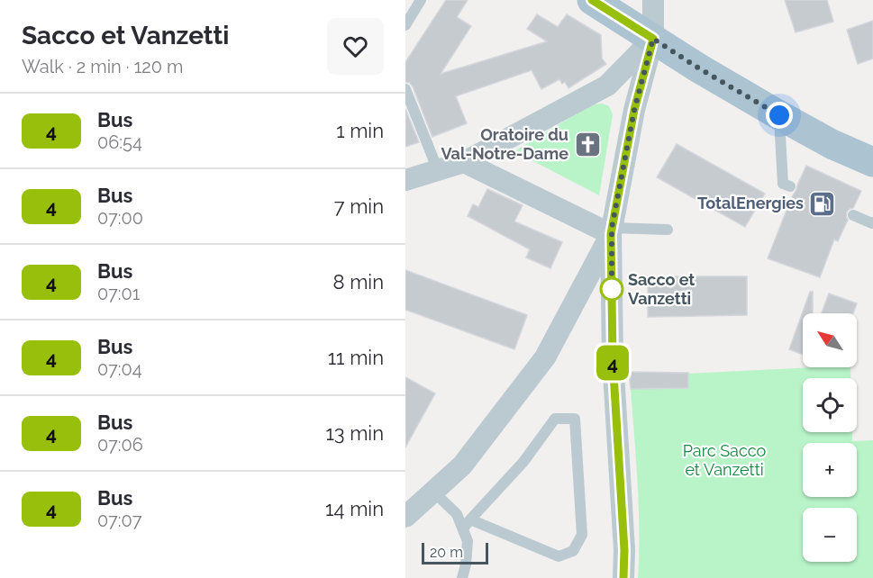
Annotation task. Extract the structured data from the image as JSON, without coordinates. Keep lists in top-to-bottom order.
{
  "parks": ["Parc Sacco et Vanzetti"],
  "places": {
    "church": ["Oratoire du Val-Notre-Dame"],
    "fuel station": ["TotalEnergies"],
    "other": ["Sacco et Vanzetti"]
  },
  "lines": ["bus line 4"],
  "scale_bar": "20 m",
  "north": "top left",
  "page": {
    "heading": ["Sacco et Vanzetti", "Walk · 2 min · 120 m"],
    "on_map": "4",
    "list": [
      {
        "mark": "4",
        "name": "Bus",
        "note": "06:54",
        "value": "1 min"
      },
      {
        "mark": "4",
        "name": "Bus",
        "note": "07:00",
        "value": "7 min"
      },
      {
        "mark": "4",
        "name": "Bus",
        "note": "07:01",
        "value": "8 min"
      },
      {
        "mark": "4",
        "name": "Bus",
        "note": "07:04",
        "value": "11 min"
      },
      {
        "mark": "4",
        "name": "Bus",
        "note": "07:06",
        "value": "13 min"
      },
      {
        "mark": "4",
        "name": "Bus",
        "note": "07:07",
        "value": "14 min"
      }
    ],
    "map_buttons": ["+", "−"],
    "scale": "20 m"
  }
}
